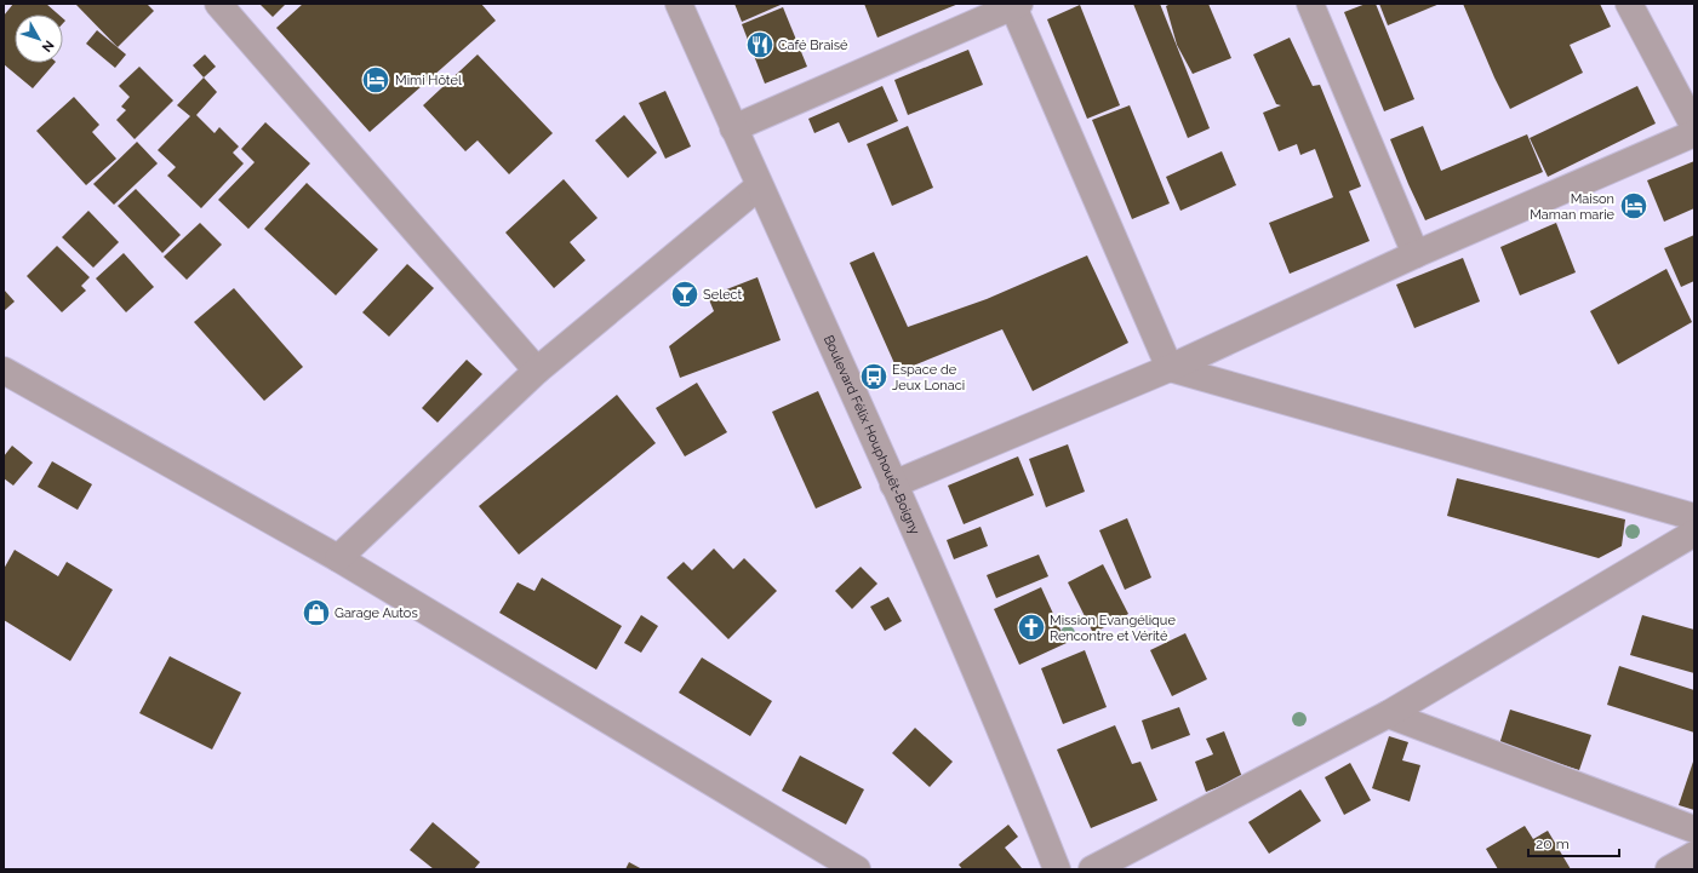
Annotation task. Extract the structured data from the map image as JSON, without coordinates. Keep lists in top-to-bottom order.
{
  "streets": {
    "street": ["Boulevard Félix Houphouët-Boigny"]
  },
  "places": {
    "restaurant": ["Café Braisé"],
    "hotel": ["Mimi Hôtel", "Maison Maman marie"],
    "bar": ["Select"],
    "bus stop": ["Espace de Jeux Lonaci"],
    "shop": ["Garage Autos"],
    "church": ["Mission Evangélique Rencontre et Vérité"]
  },
  "scale_bar": "20 m",
  "north": "bottom right"
}
